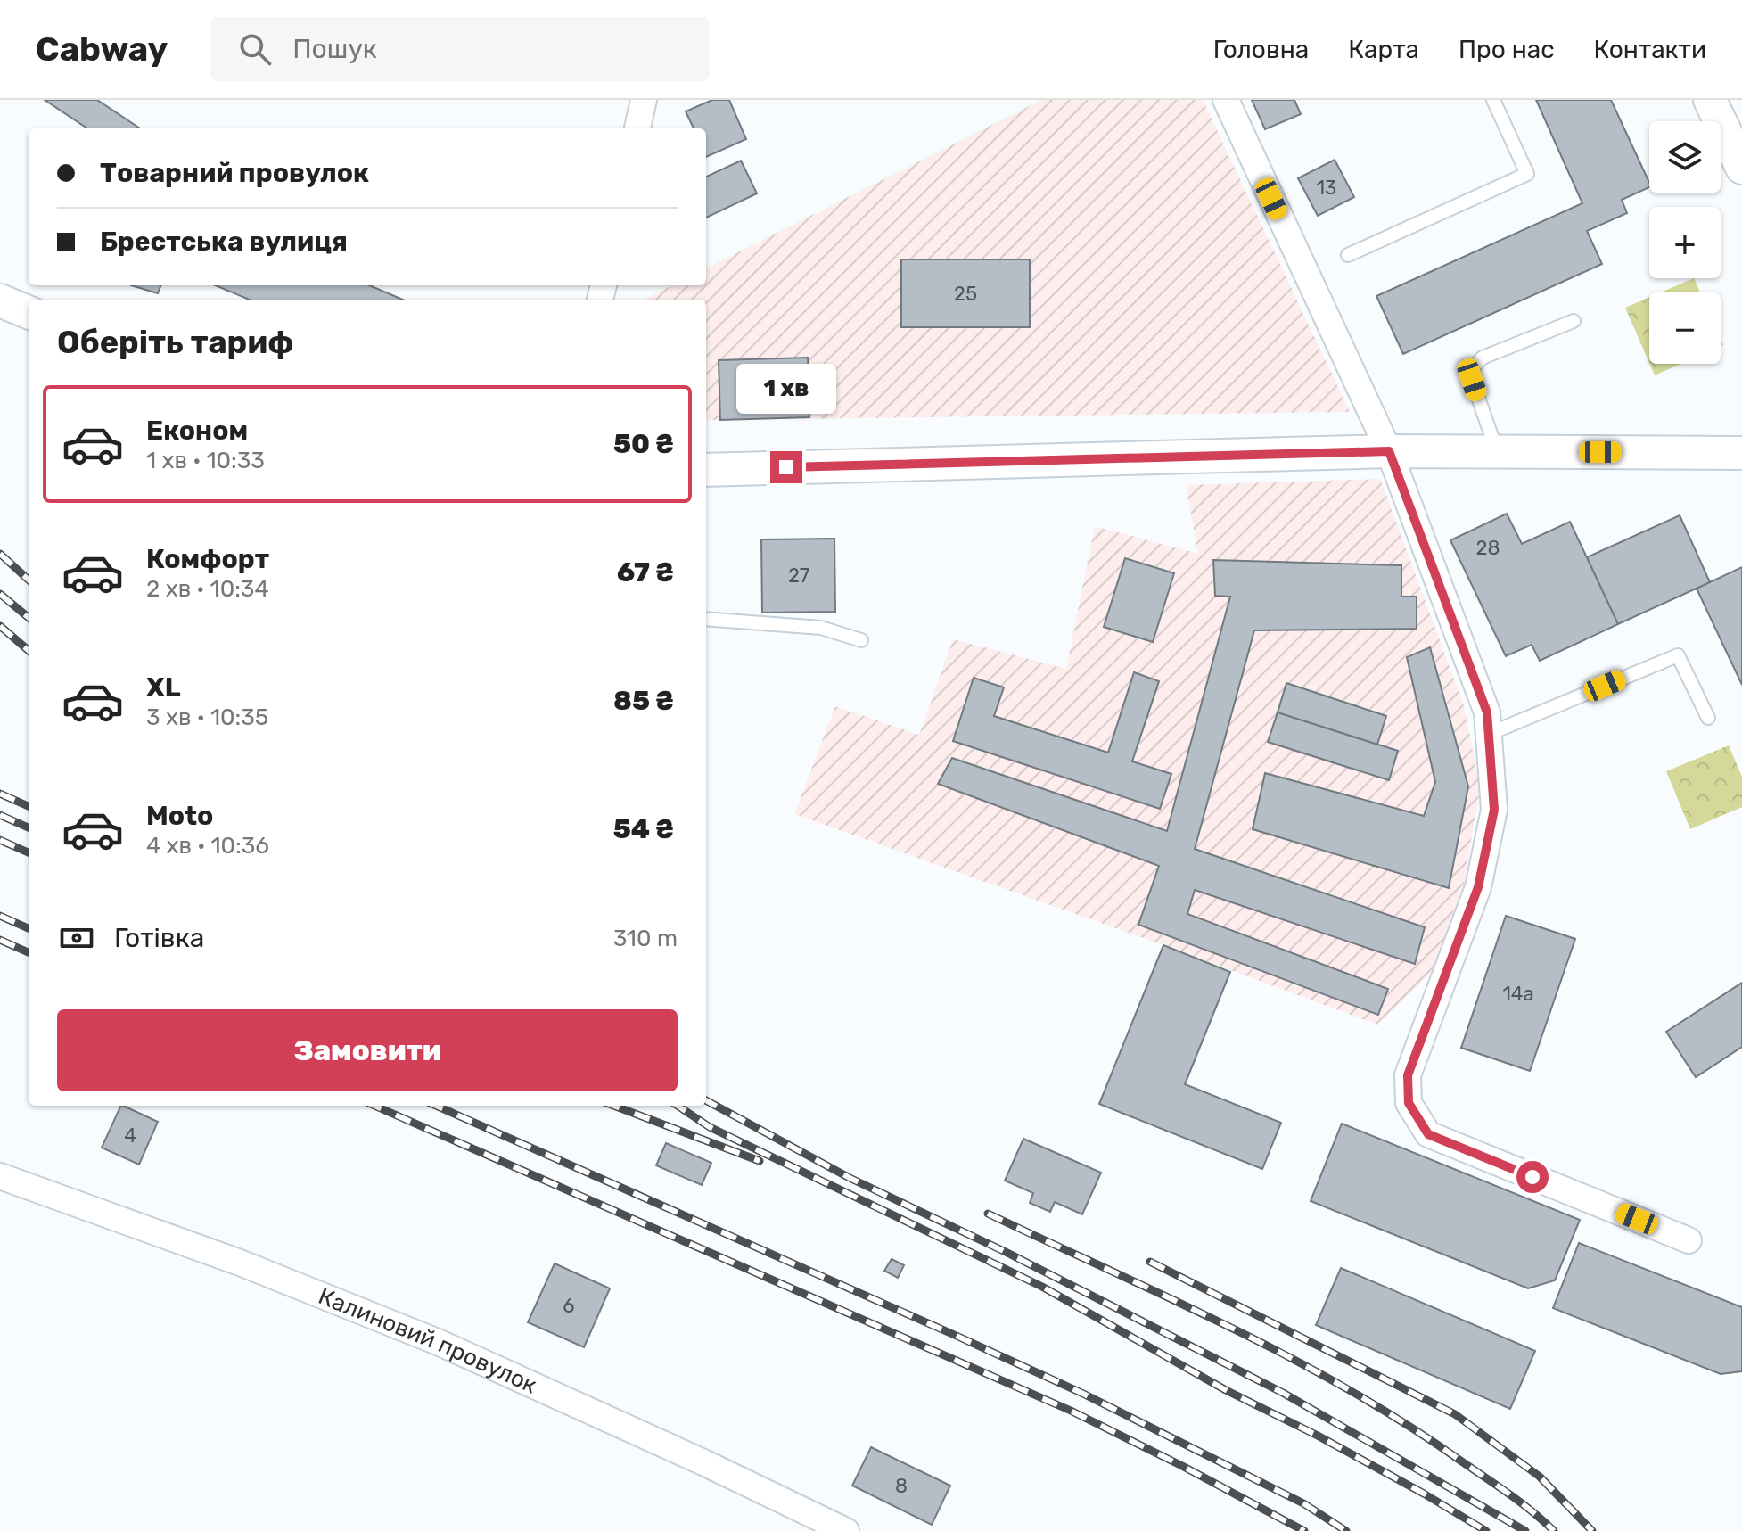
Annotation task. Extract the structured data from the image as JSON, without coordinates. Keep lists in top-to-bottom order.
{
  "streets": {
    "street": ["Калиновий провулок"]
  },
  "house_numbers": [
    "13",
    "25",
    "28",
    "27",
    "14а",
    "4",
    "6",
    "8"
  ],
  "page": {
    "header": "Cabway",
    "search": "Пошук",
    "nav": [
      "Головна",
      "Карта",
      "Про нас",
      "Контакти"
    ],
    "map_buttons": ["+", "−"],
    "banner": ["Товарний провулок", "Брестська вулиця"],
    "heading": "Оберіть тариф",
    "bubble": "1 хв",
    "list": [
      {
        "name": "Економ",
        "note": "1 хв · 10:33",
        "value": "50 ₴"
      },
      {
        "name": "Комфорт",
        "note": "2 хв · 10:34",
        "value": "67 ₴"
      },
      {
        "name": "XL",
        "note": "3 хв · 10:35",
        "value": "85 ₴"
      },
      {
        "name": "Moto",
        "note": "4 хв · 10:36",
        "value": "54 ₴"
      }
    ],
    "pay": ["Готівка", "310 m"],
    "buttons": "Замовити"
  }
}
